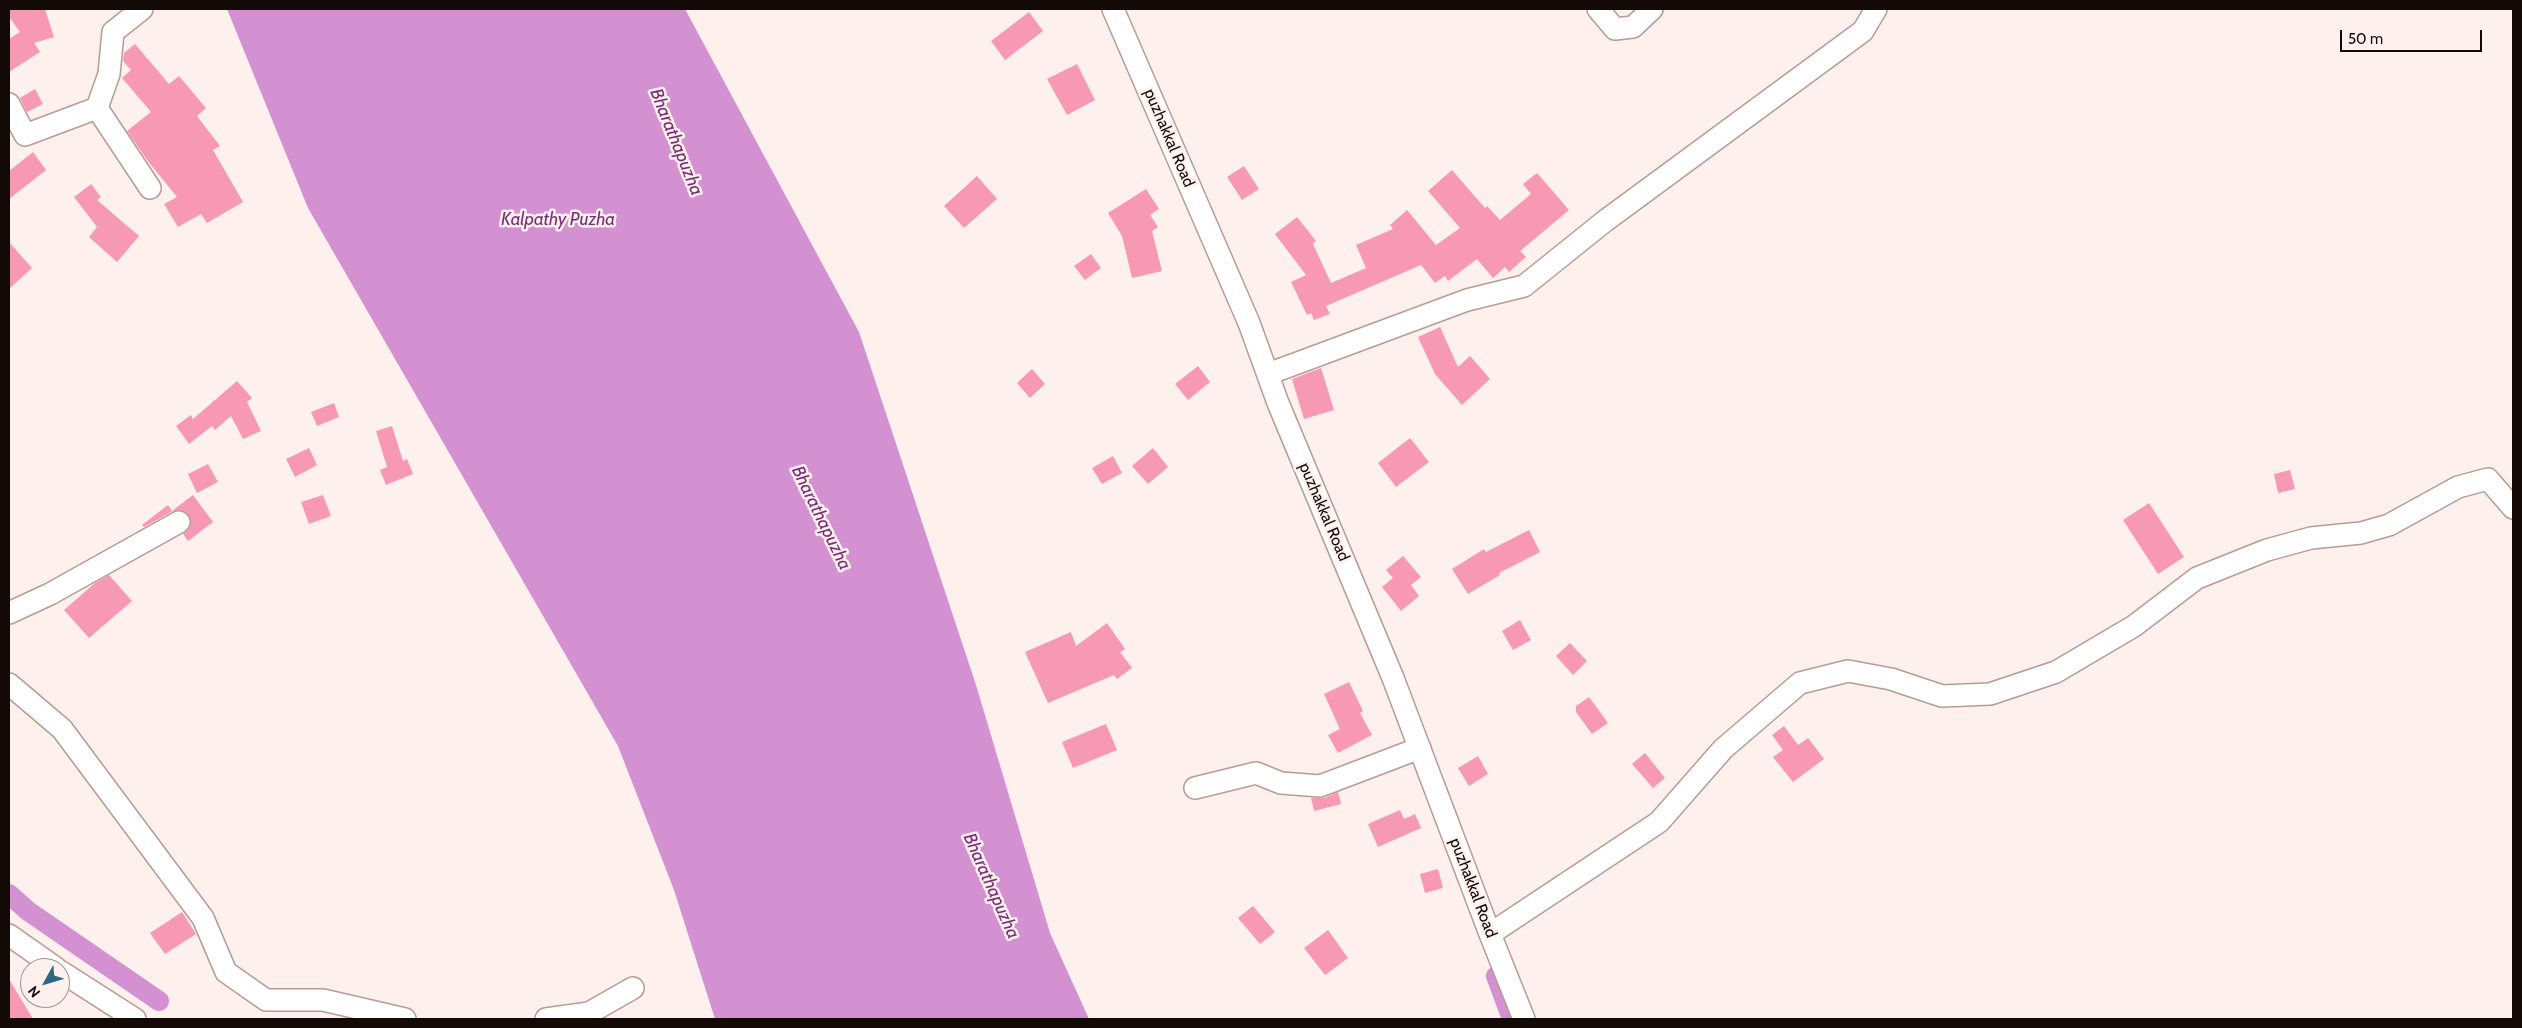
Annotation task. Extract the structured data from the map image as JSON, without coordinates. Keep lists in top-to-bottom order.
{
  "streets": {
    "street": ["puzhakkal Road"]
  },
  "water": ["Bharathapuzha", "Kalpathy Puzha"],
  "scale_bar": "50 m",
  "north": "bottom left"
}
